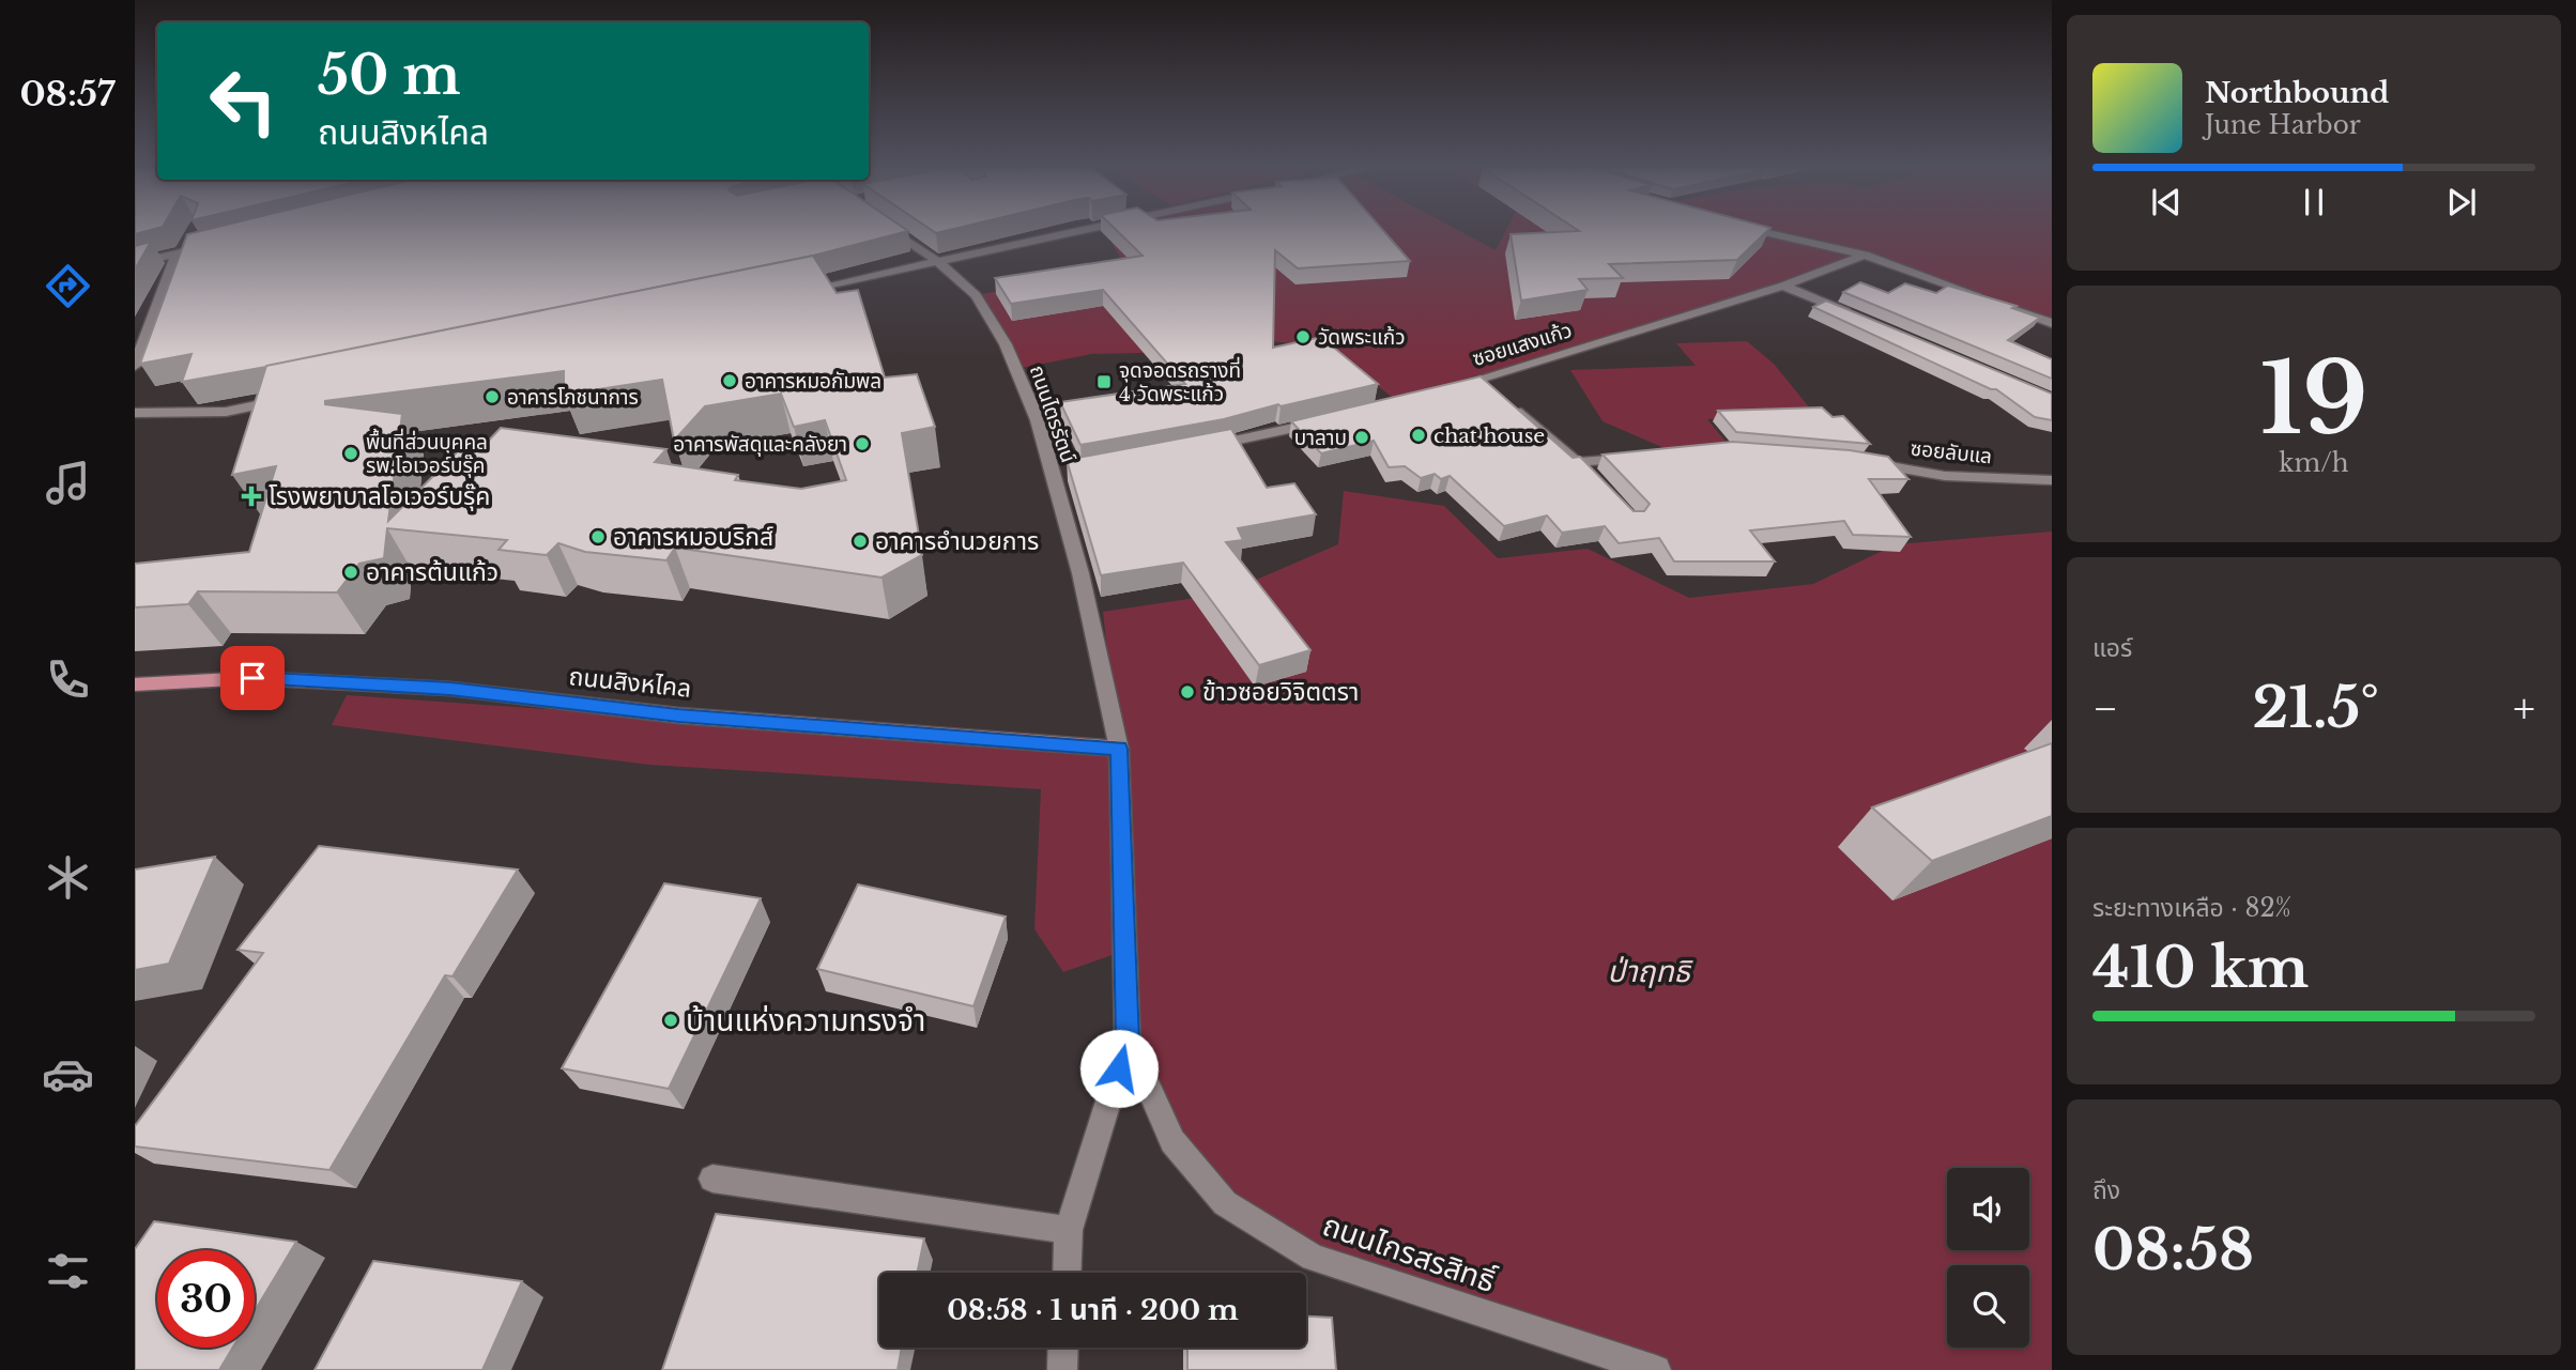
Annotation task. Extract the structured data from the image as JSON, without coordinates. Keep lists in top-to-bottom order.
{
  "streets": {
    "main road": ["ถนนสิงหไคล"],
    "street": [
      "ซอยแสงแก้ว",
      "ถนนไตรรัตน์",
      "ซอยลับแล",
      "ถนนไกรสรสิทธิ์"
    ]
  },
  "crossings": [
    ["ถนนไตรรัตน์", "ถนนสิงหไคล"],
    ["ถนนไตรรัตน์", "ถนนไกรสรสิทธิ์"],
    ["ถนนสิงหไคล", "ถนนไกรสรสิทธิ์"]
  ],
  "parks": ["ป่าฤทธิ"],
  "places": {
    "other": [
      "วัดพระแก้ว",
      "อาคารหมอกัมพล",
      "อาคารโภชนาการ",
      "chat house",
      "บาลาบ",
      "อาคารพัสดุและคลังยา",
      "พื้นที่ส่วนบุคคล รพ.โอเวอร์บรุ๊ค",
      "อาคารหมอบริกส์",
      "อาคารอำนวยการ",
      "อาคารต้นแก้ว",
      "ข้าวซอยวิจิตตรา",
      "บ้านแห่งความทรงจำ"
    ],
    "transit": ["จุดจอดรถรางที่ 4 วัดพระแก้ว"],
    "health": ["โรงพยาบาลโอเวอร์บรุ๊ค"]
  },
  "page": {
    "tabs": "08:57",
    "turn": ["50 m", "ถนนสิงหไคล"],
    "song": ["Northbound", "June Harbor"],
    "tile": [
      ["19", "km/h"],
      "แอร์",
      ["ระยะทางเหลือ · 82%", "410 km"],
      ["ถึง", "08:58"]
    ],
    "heat": ["−", "21.5°", "+"],
    "limit": "30",
    "trip": "08:58 · 1 นาที · 200 m"
  }
}
